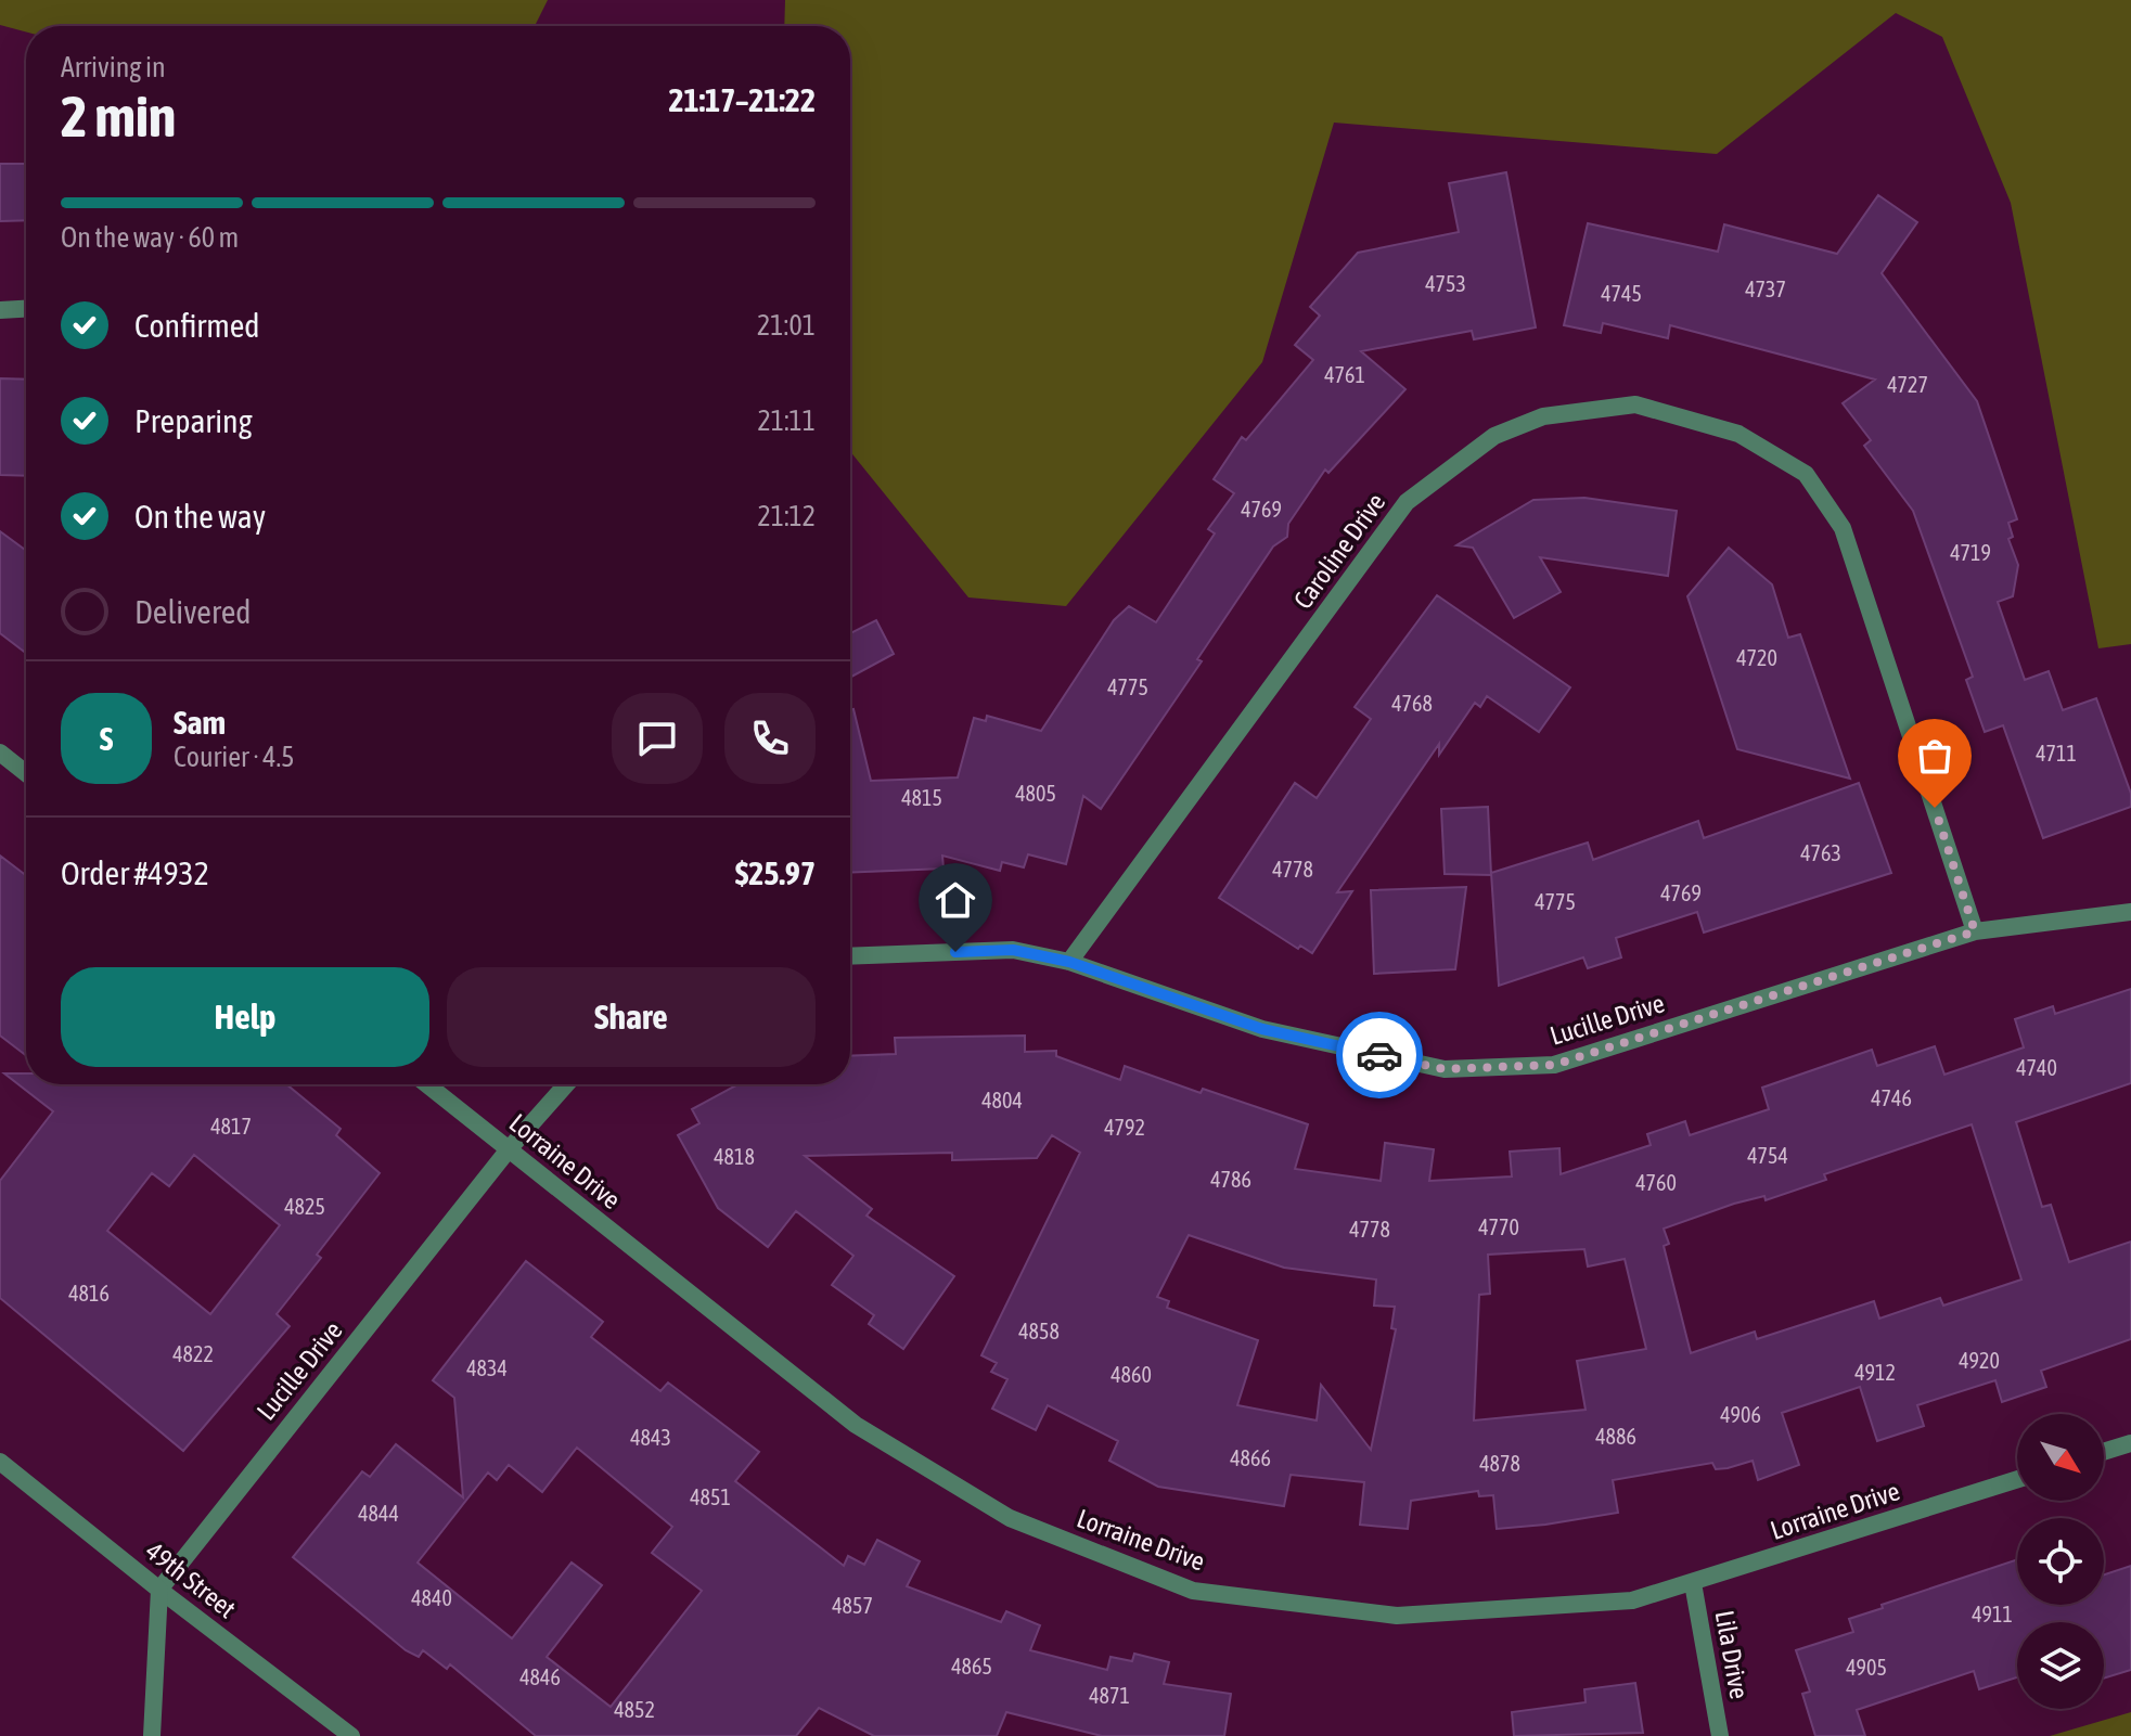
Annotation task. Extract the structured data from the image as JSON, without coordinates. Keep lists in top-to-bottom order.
{
  "streets": {
    "street": [
      "Caroline Drive",
      "Lucille Drive",
      "Lorraine Drive",
      "49th Street",
      "Lila Drive"
    ]
  },
  "crossings": [
    ["Caroline Drive", "Lucille Drive"],
    ["Lucille Drive", "Lorraine Drive"],
    ["Lucille Drive", "49th Street"],
    ["Lorraine Drive", "Lila Drive"]
  ],
  "house_numbers": [
    "4753",
    "4737",
    "4745",
    "4761",
    "4727",
    "4769",
    "4719",
    "4720",
    "4775",
    "4768",
    "4711",
    "4805",
    "4815",
    "4763",
    "4778",
    "4769",
    "4775",
    "4740",
    "4746",
    "4804",
    "4817",
    "4792",
    "4754",
    "4818",
    "4786",
    "4760",
    "4825",
    "4770",
    "4778",
    "4816",
    "4858",
    "4822",
    "4920",
    "4834",
    "4912",
    "4860",
    "4906",
    "4886",
    "4843",
    "4866",
    "4878",
    "4851",
    "4844",
    "4840",
    "4857",
    "4911",
    "4865",
    "4905",
    "4846",
    "4871",
    "4852"
  ],
  "north": "bottom right",
  "page": {
    "heading": ["2 min", "Arriving in", "21:17–21:22"],
    "panel": [
      "Sam",
      "Courier · 4.5",
      "Order #4932",
      "$25.97"
    ],
    "bar": "On the way · 60 m",
    "list": [
      ["Confirmed", "21:01"],
      ["Preparing", "21:11"],
      ["On the way", "21:12"],
      "Delivered"
    ],
    "round": "S",
    "buttons": ["Help", "Share"]
  }
}
